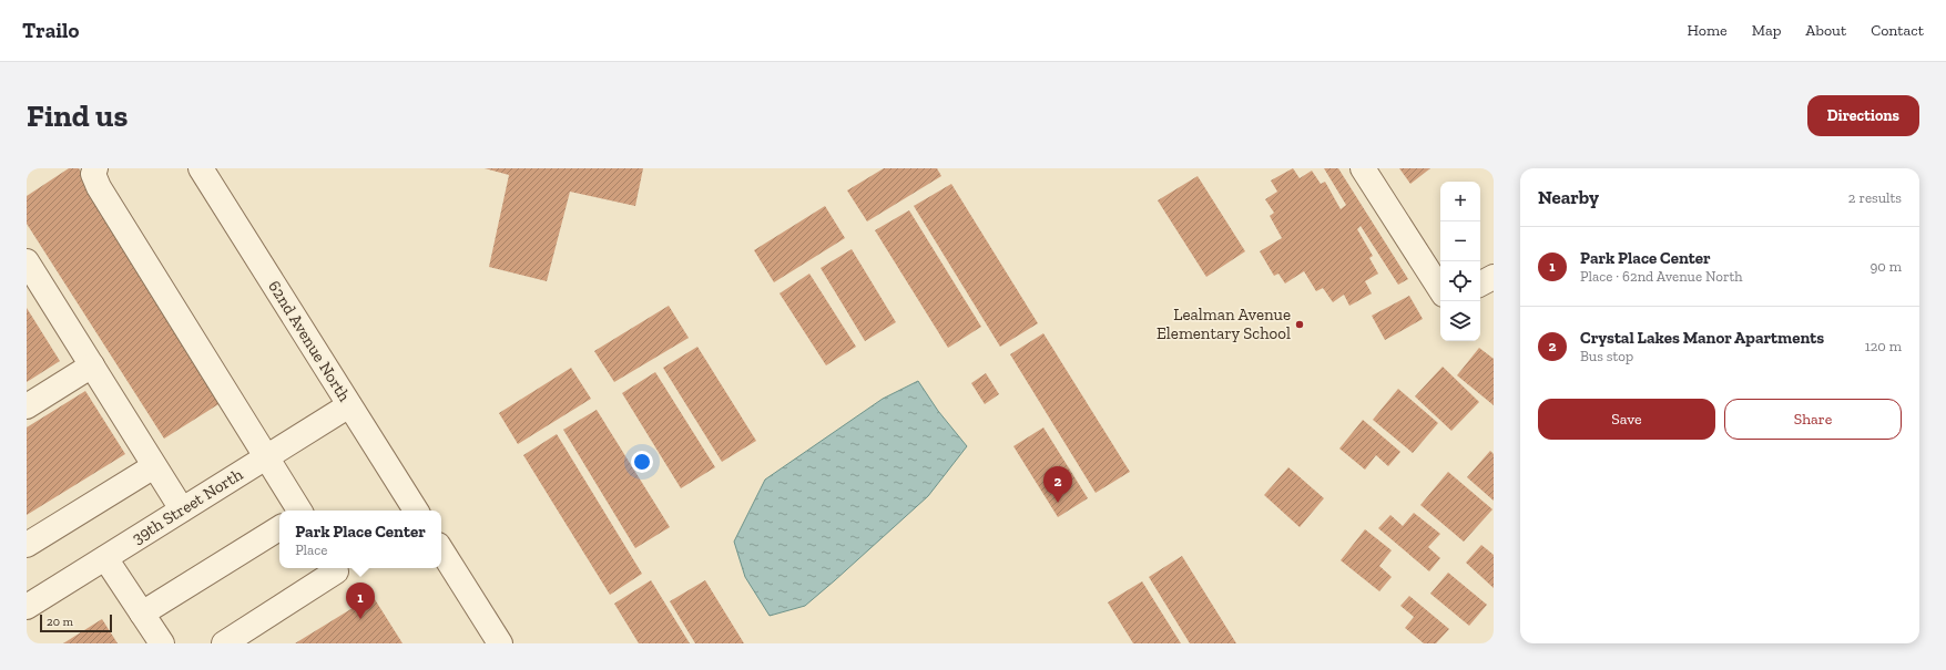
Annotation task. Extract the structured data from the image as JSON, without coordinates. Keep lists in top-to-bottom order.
{
  "streets": {
    "street": ["62nd Avenue North", "39th Street North"]
  },
  "crossings": [
    ["62nd Avenue North", "39th Street North"]
  ],
  "places": ["Lealman Avenue Elementary School"],
  "scale_bar": "20 m",
  "page": {
    "header": "Trailo",
    "nav": [
      "Home",
      "Map",
      "About",
      "Contact"
    ],
    "buttons": [
      "Directions",
      ["Save", "Share"]
    ],
    "title": "Find us",
    "heading": ["Nearby", "2 results"],
    "map_buttons": ["+", "−"],
    "list": [
      {
        "mark": "1",
        "name": "Park Place Center",
        "note": "Place · 62nd Avenue North",
        "value": "90 m"
      },
      {
        "mark": "2",
        "name": "Crystal Lakes Manor Apartments",
        "note": "Bus stop",
        "value": "120 m"
      }
    ],
    "pins": ["2", "1"],
    "popup": ["Park Place Center", "Place"],
    "scale": "20 m"
  }
}
